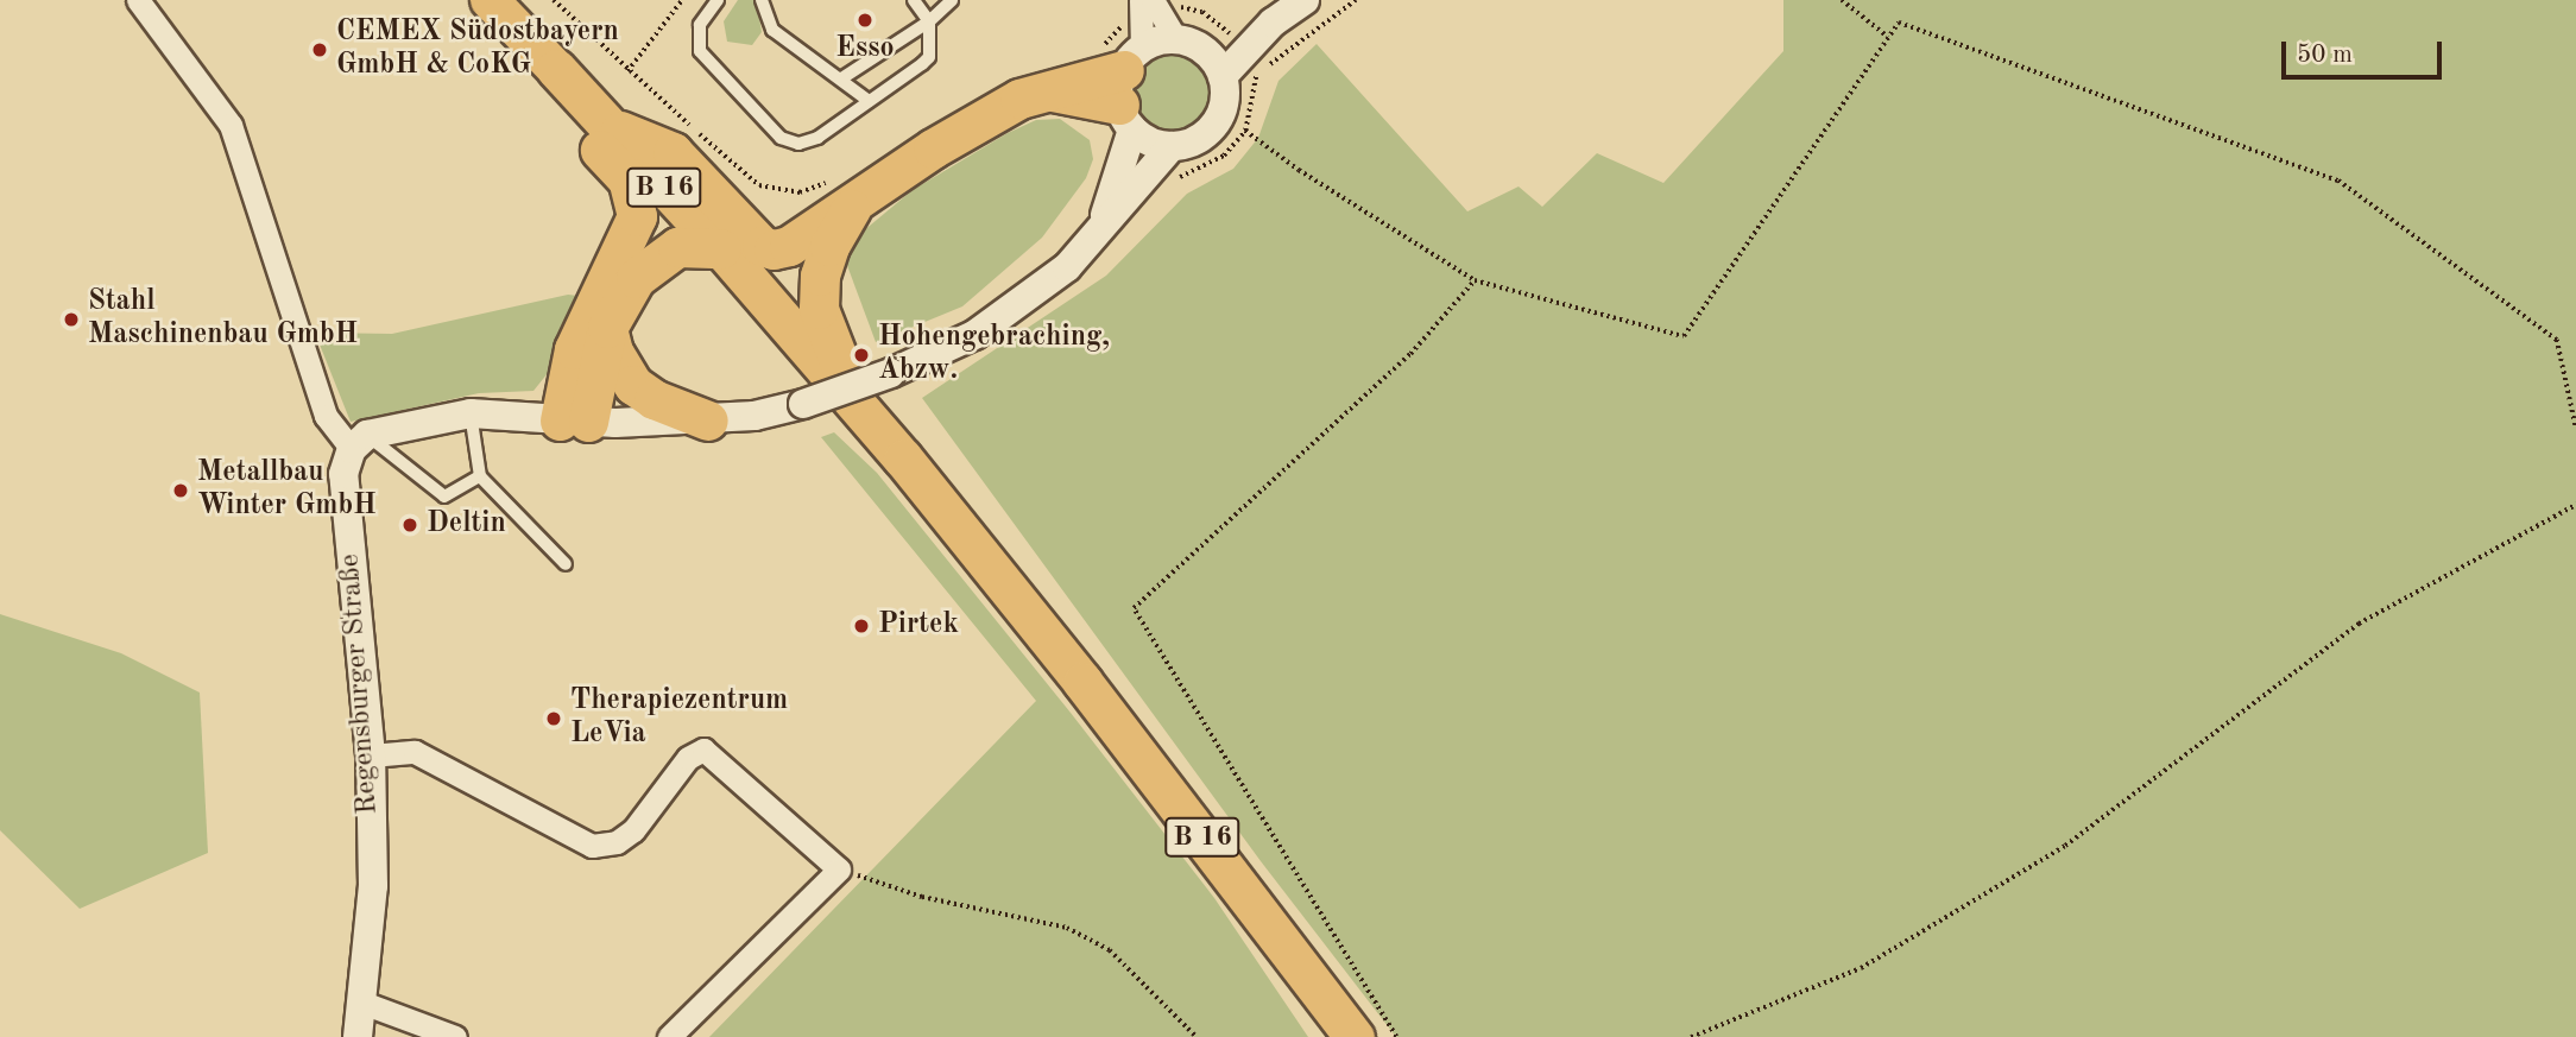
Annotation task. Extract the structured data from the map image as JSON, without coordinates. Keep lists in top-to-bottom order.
{
  "streets": {
    "highway": ["B 16"],
    "street": ["Regensburger Straße"]
  },
  "places": [
    "Esso",
    "CEMEX Südostbayern GmbH & CoKG",
    "Stahl Maschinenbau GmbH",
    "Hohengebraching, Abzw.",
    "Metallbau Winter GmbH",
    "Deltin",
    "Pirtek",
    "Therapiezentrum LeVia"
  ],
  "scale_bar": "50 m"
}
